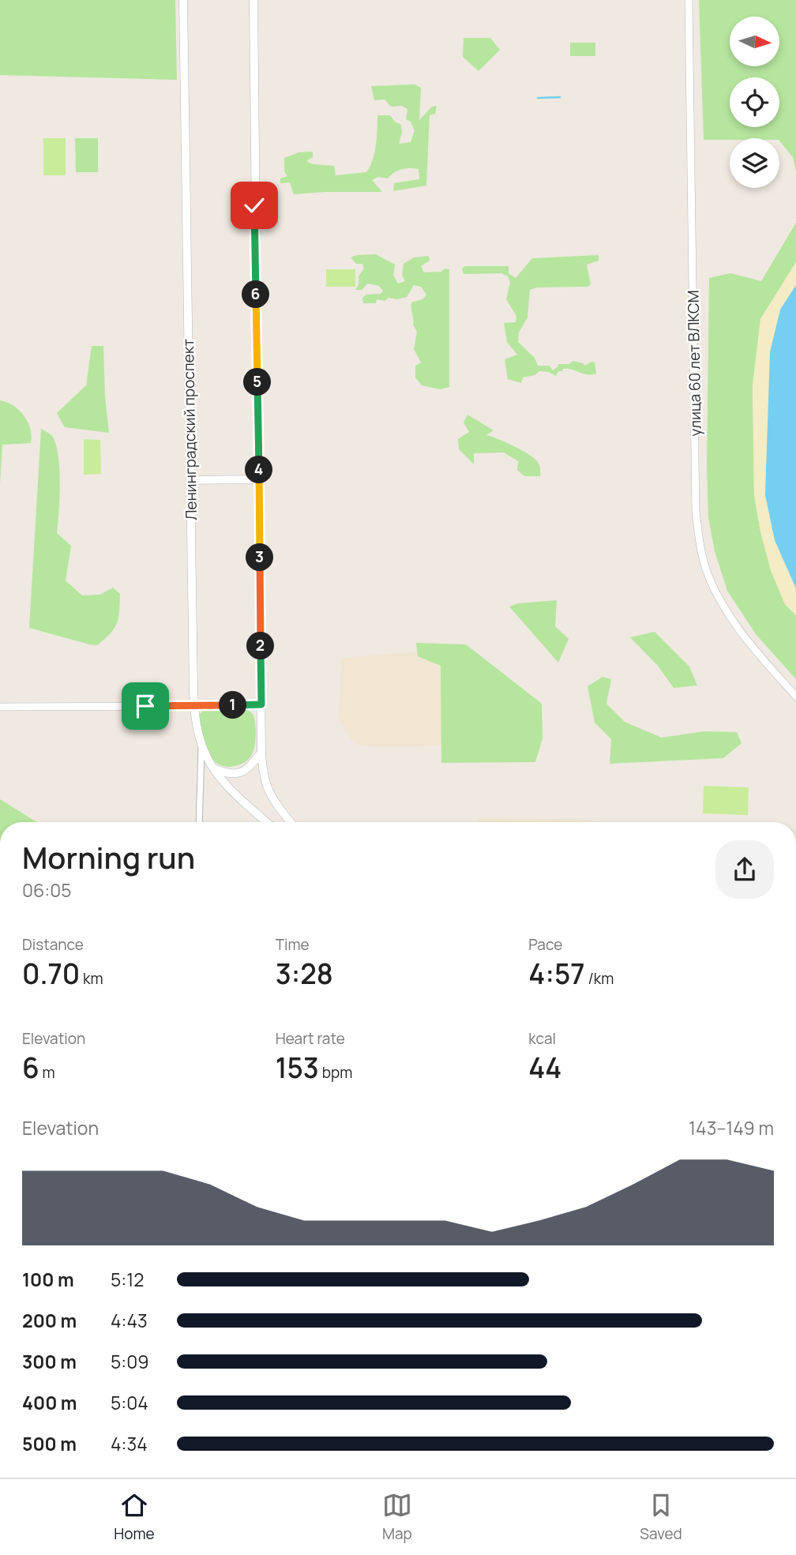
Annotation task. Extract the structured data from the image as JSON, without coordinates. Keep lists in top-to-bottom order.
{
  "streets": {
    "main road": ["Ленинградский проспект"],
    "street": ["улица 60 лет ВЛКСМ"]
  },
  "north": "right",
  "page": {
    "pins": [
      "6",
      "5",
      "4",
      "3",
      "2",
      "1"
    ],
    "heading": ["Morning run", "06:05"],
    "stats": [
      ["Distance", "0.70 km"],
      ["Time", "3:28"],
      ["Pace", "4:57 /km"],
      ["Elevation", "6 m"],
      ["Heart rate", "153 bpm"],
      ["kcal", "44"]
    ],
    "chart": ["Elevation", "143–149 m"],
    "list": [
      {
        "name": "100 m",
        "note": "5:12"
      },
      {
        "name": "200 m",
        "note": "4:43"
      },
      {
        "name": "300 m",
        "note": "5:09"
      },
      {
        "name": "400 m",
        "note": "5:04"
      },
      {
        "name": "500 m",
        "note": "4:34"
      }
    ],
    "tabs": ["Home", "Map", "Saved"]
  }
}
